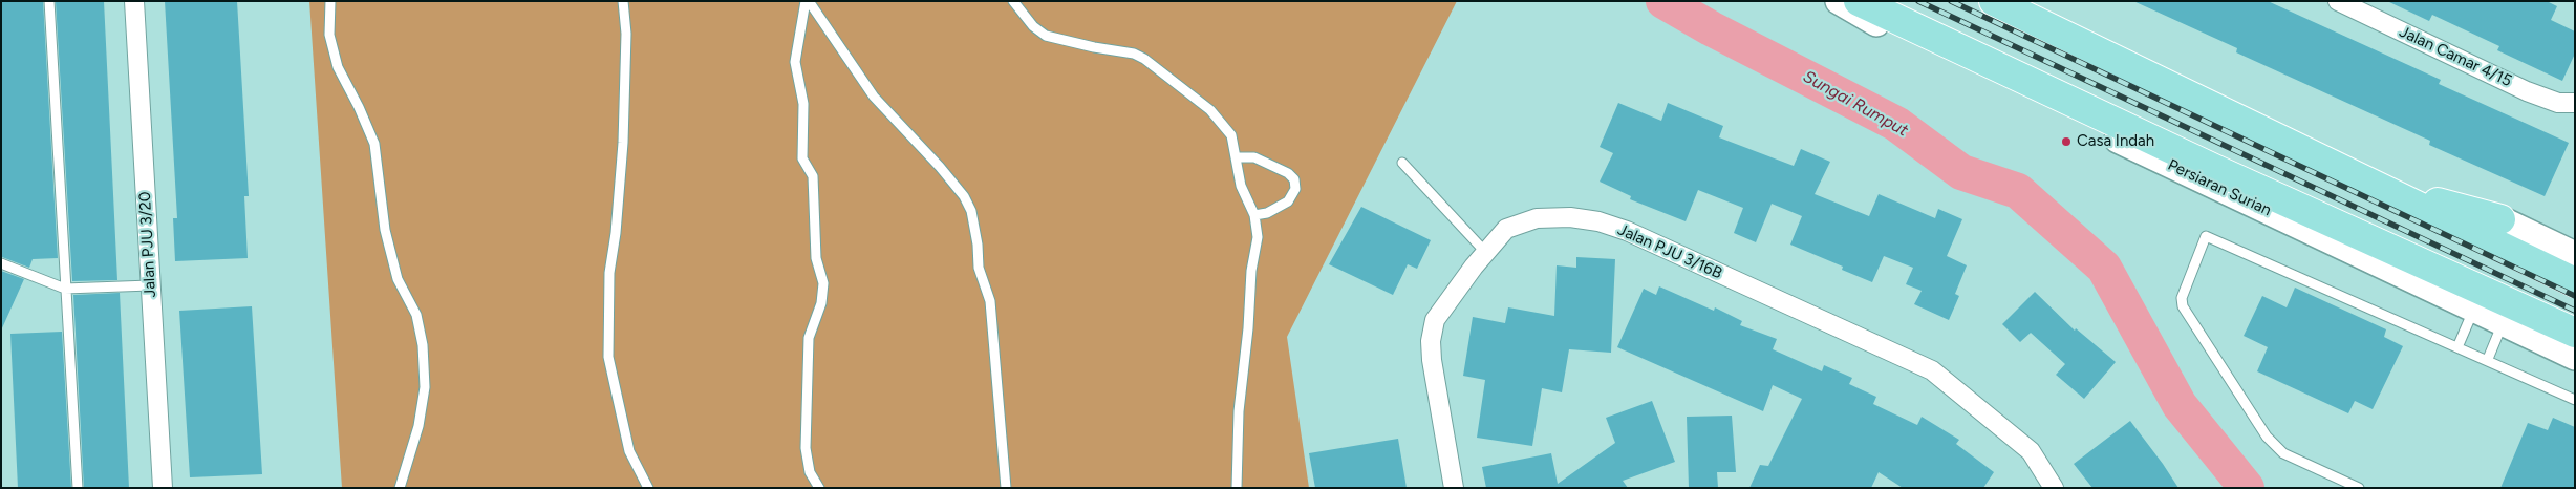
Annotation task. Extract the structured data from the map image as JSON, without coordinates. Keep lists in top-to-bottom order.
{
  "streets": {
    "main road": ["Persiaran Surian"],
    "street": ["Jalan Camar 4/15", "Jalan PJU 3/20", "Jalan PJU 3/16B"]
  },
  "water": ["Sungai Rumput"],
  "places": ["Casa Indah"]
}
